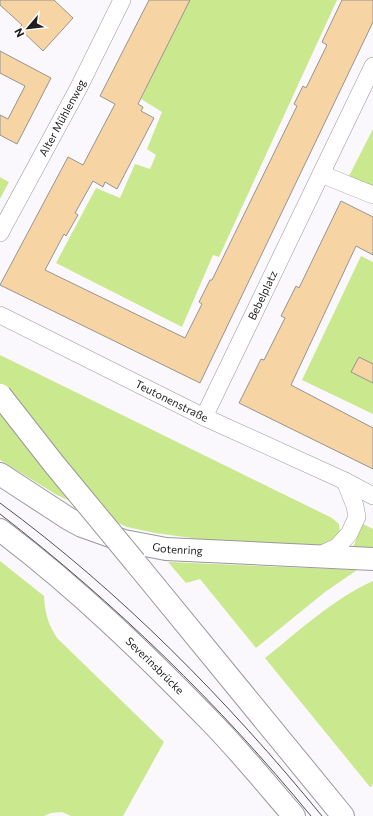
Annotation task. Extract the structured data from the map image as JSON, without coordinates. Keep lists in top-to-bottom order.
{
  "streets": {
    "main road": ["Gotenring", "Severinsbrücke"],
    "street": ["Alter Mühlenweg", "Bebelplatz", "Teutonenstraße"]
  },
  "crossings": [
    ["Bebelplatz", "Teutonenstraße"]
  ],
  "north": "bottom left"
}
